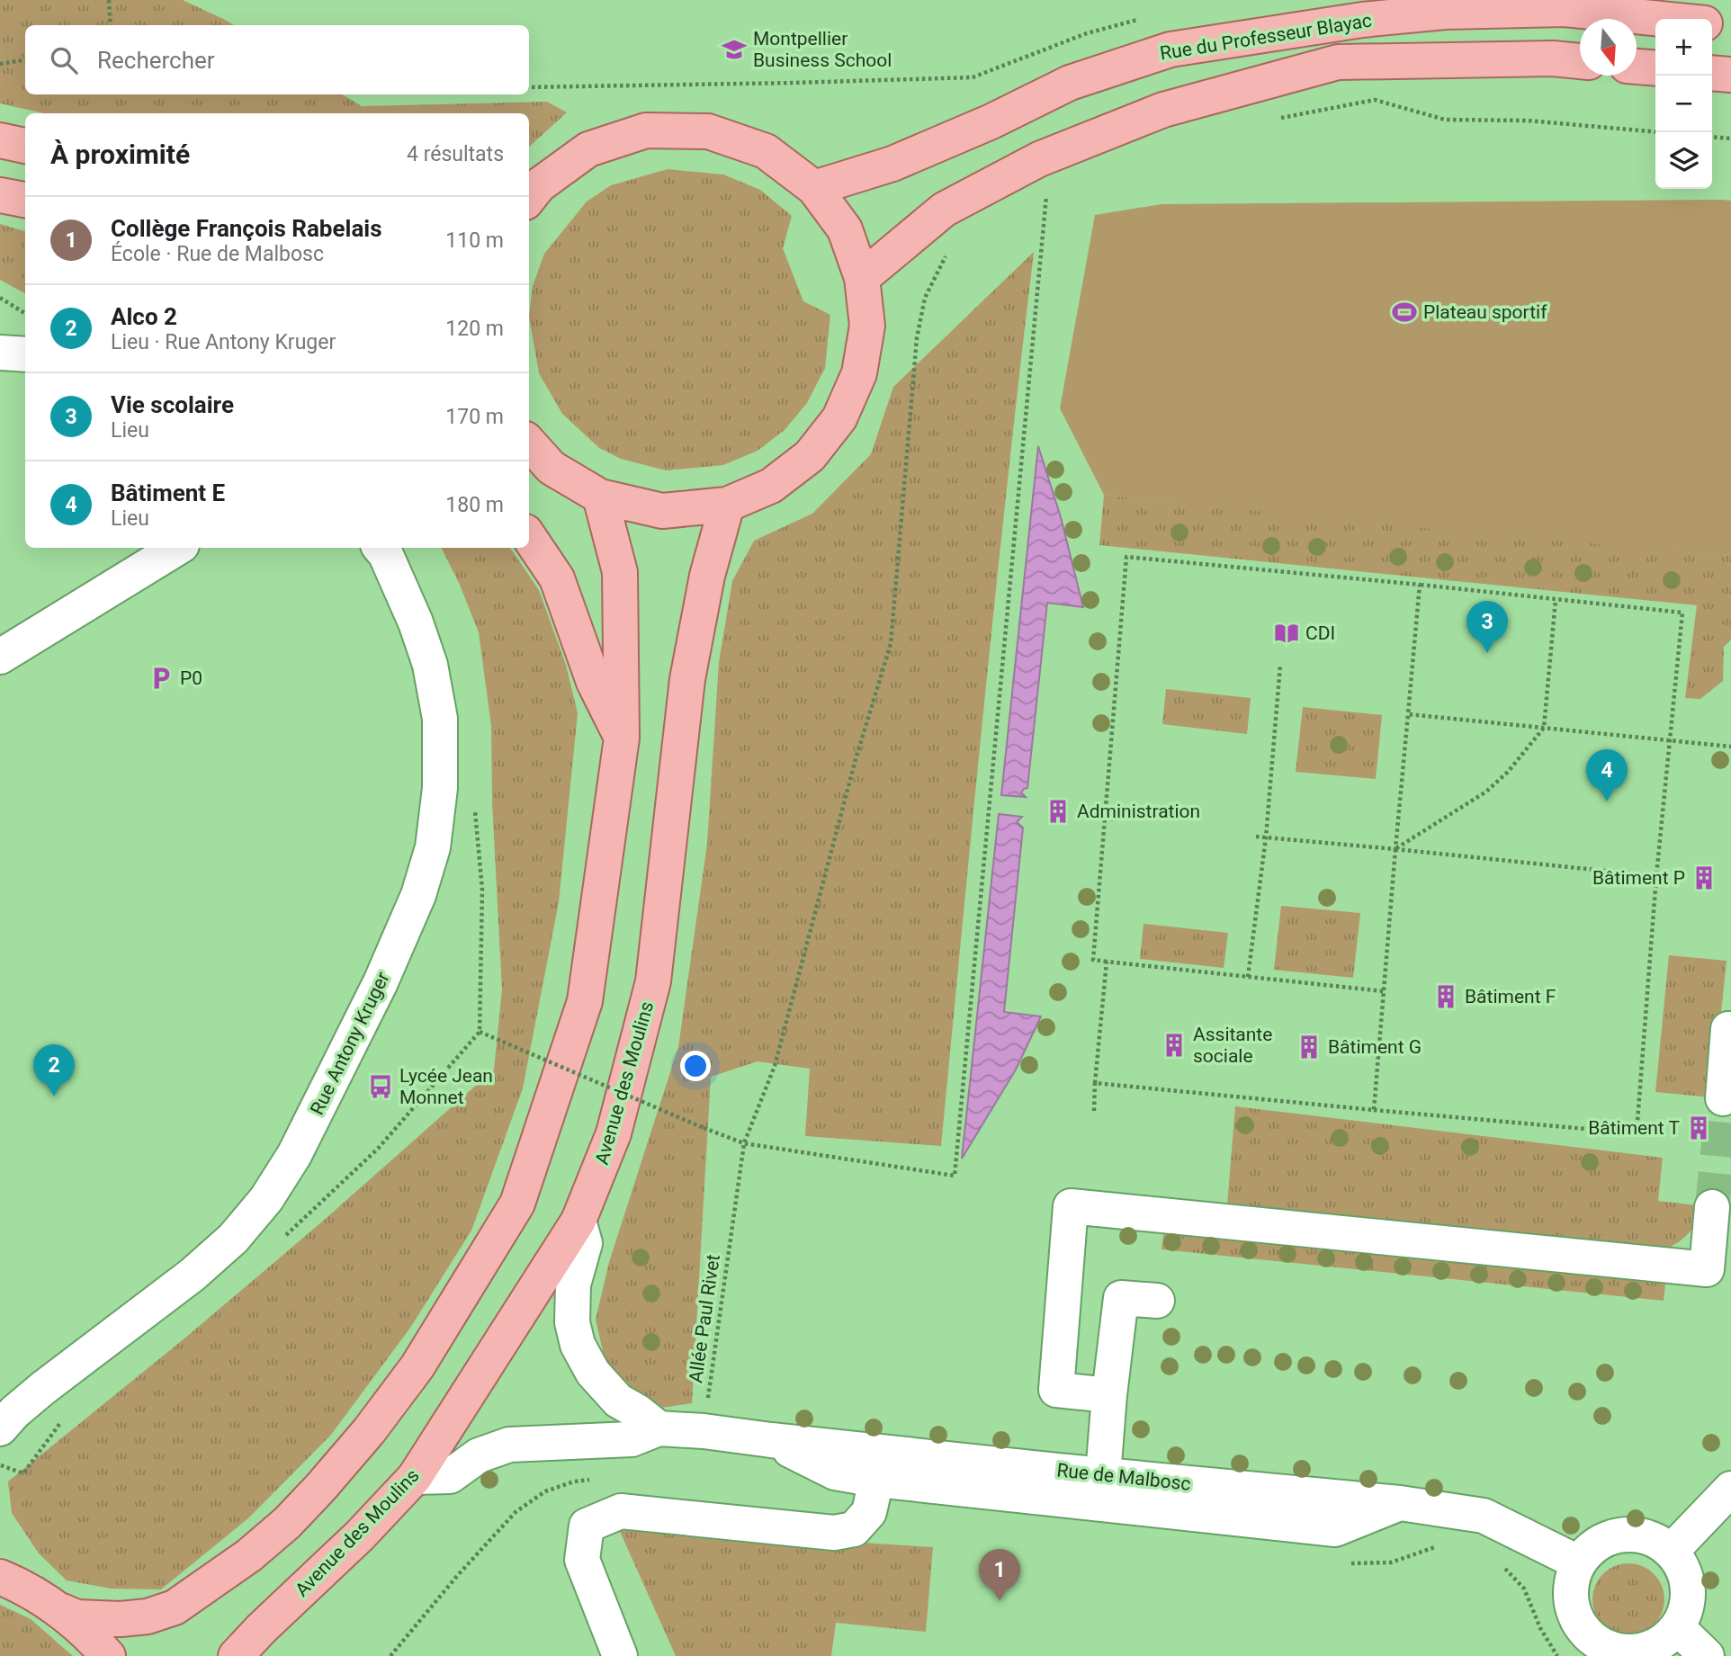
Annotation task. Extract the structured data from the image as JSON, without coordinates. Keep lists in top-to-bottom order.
{
  "streets": {
    "main road": ["Rue du Professeur Blayac", "Avenue des Moulins"],
    "street": ["Rue Antony Kruger", "Rue de Malbosc"],
    "path": ["Allée Paul Rivet"]
  },
  "crossings": [
    ["Avenue des Moulins", "Rue de Malbosc"]
  ],
  "places": {
    "school or university": ["Montpellier Business School"],
    "sports": ["Plateau sportif"],
    "library": ["CDI"],
    "parking": ["P0"],
    "building": [
      "Administration",
      "Bâtiment P",
      "Bâtiment F",
      "Assitante sociale",
      "Bâtiment G",
      "Bâtiment T"
    ],
    "bus stop": ["Lycée Jean Monnet"]
  },
  "north": "bottom",
  "page": {
    "map_buttons": ["+", "−"],
    "search": "Rechercher",
    "heading": ["À proximité", "4 résultats"],
    "list": [
      {
        "mark": "1",
        "name": "Collège François Rabelais",
        "note": "École · Rue de Malbosc",
        "value": "110 m"
      },
      {
        "mark": "2",
        "name": "Alco 2",
        "note": "Lieu · Rue Antony Kruger",
        "value": "120 m"
      },
      {
        "mark": "3",
        "name": "Vie scolaire",
        "note": "Lieu",
        "value": "170 m"
      },
      {
        "mark": "4",
        "name": "Bâtiment E",
        "note": "Lieu",
        "value": "180 m"
      }
    ],
    "pins": [
      "3",
      "4",
      "2",
      "1"
    ]
  }
}
